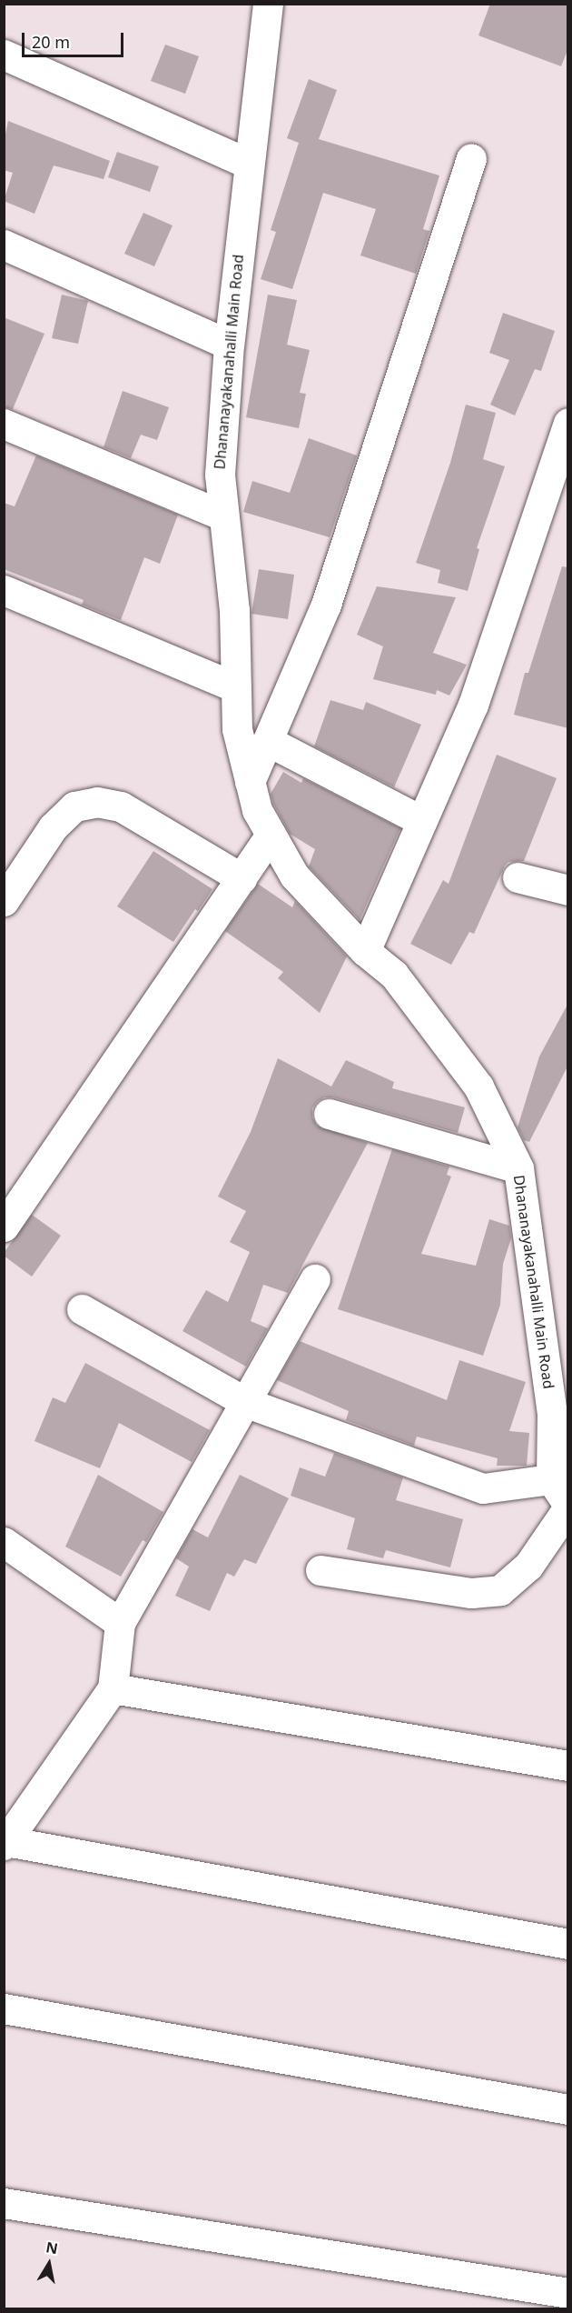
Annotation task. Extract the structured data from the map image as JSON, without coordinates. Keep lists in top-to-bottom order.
{
  "streets": {
    "street": ["Dhananayakanahalli Main Road"]
  },
  "scale_bar": "20 m",
  "north": "top"
}
